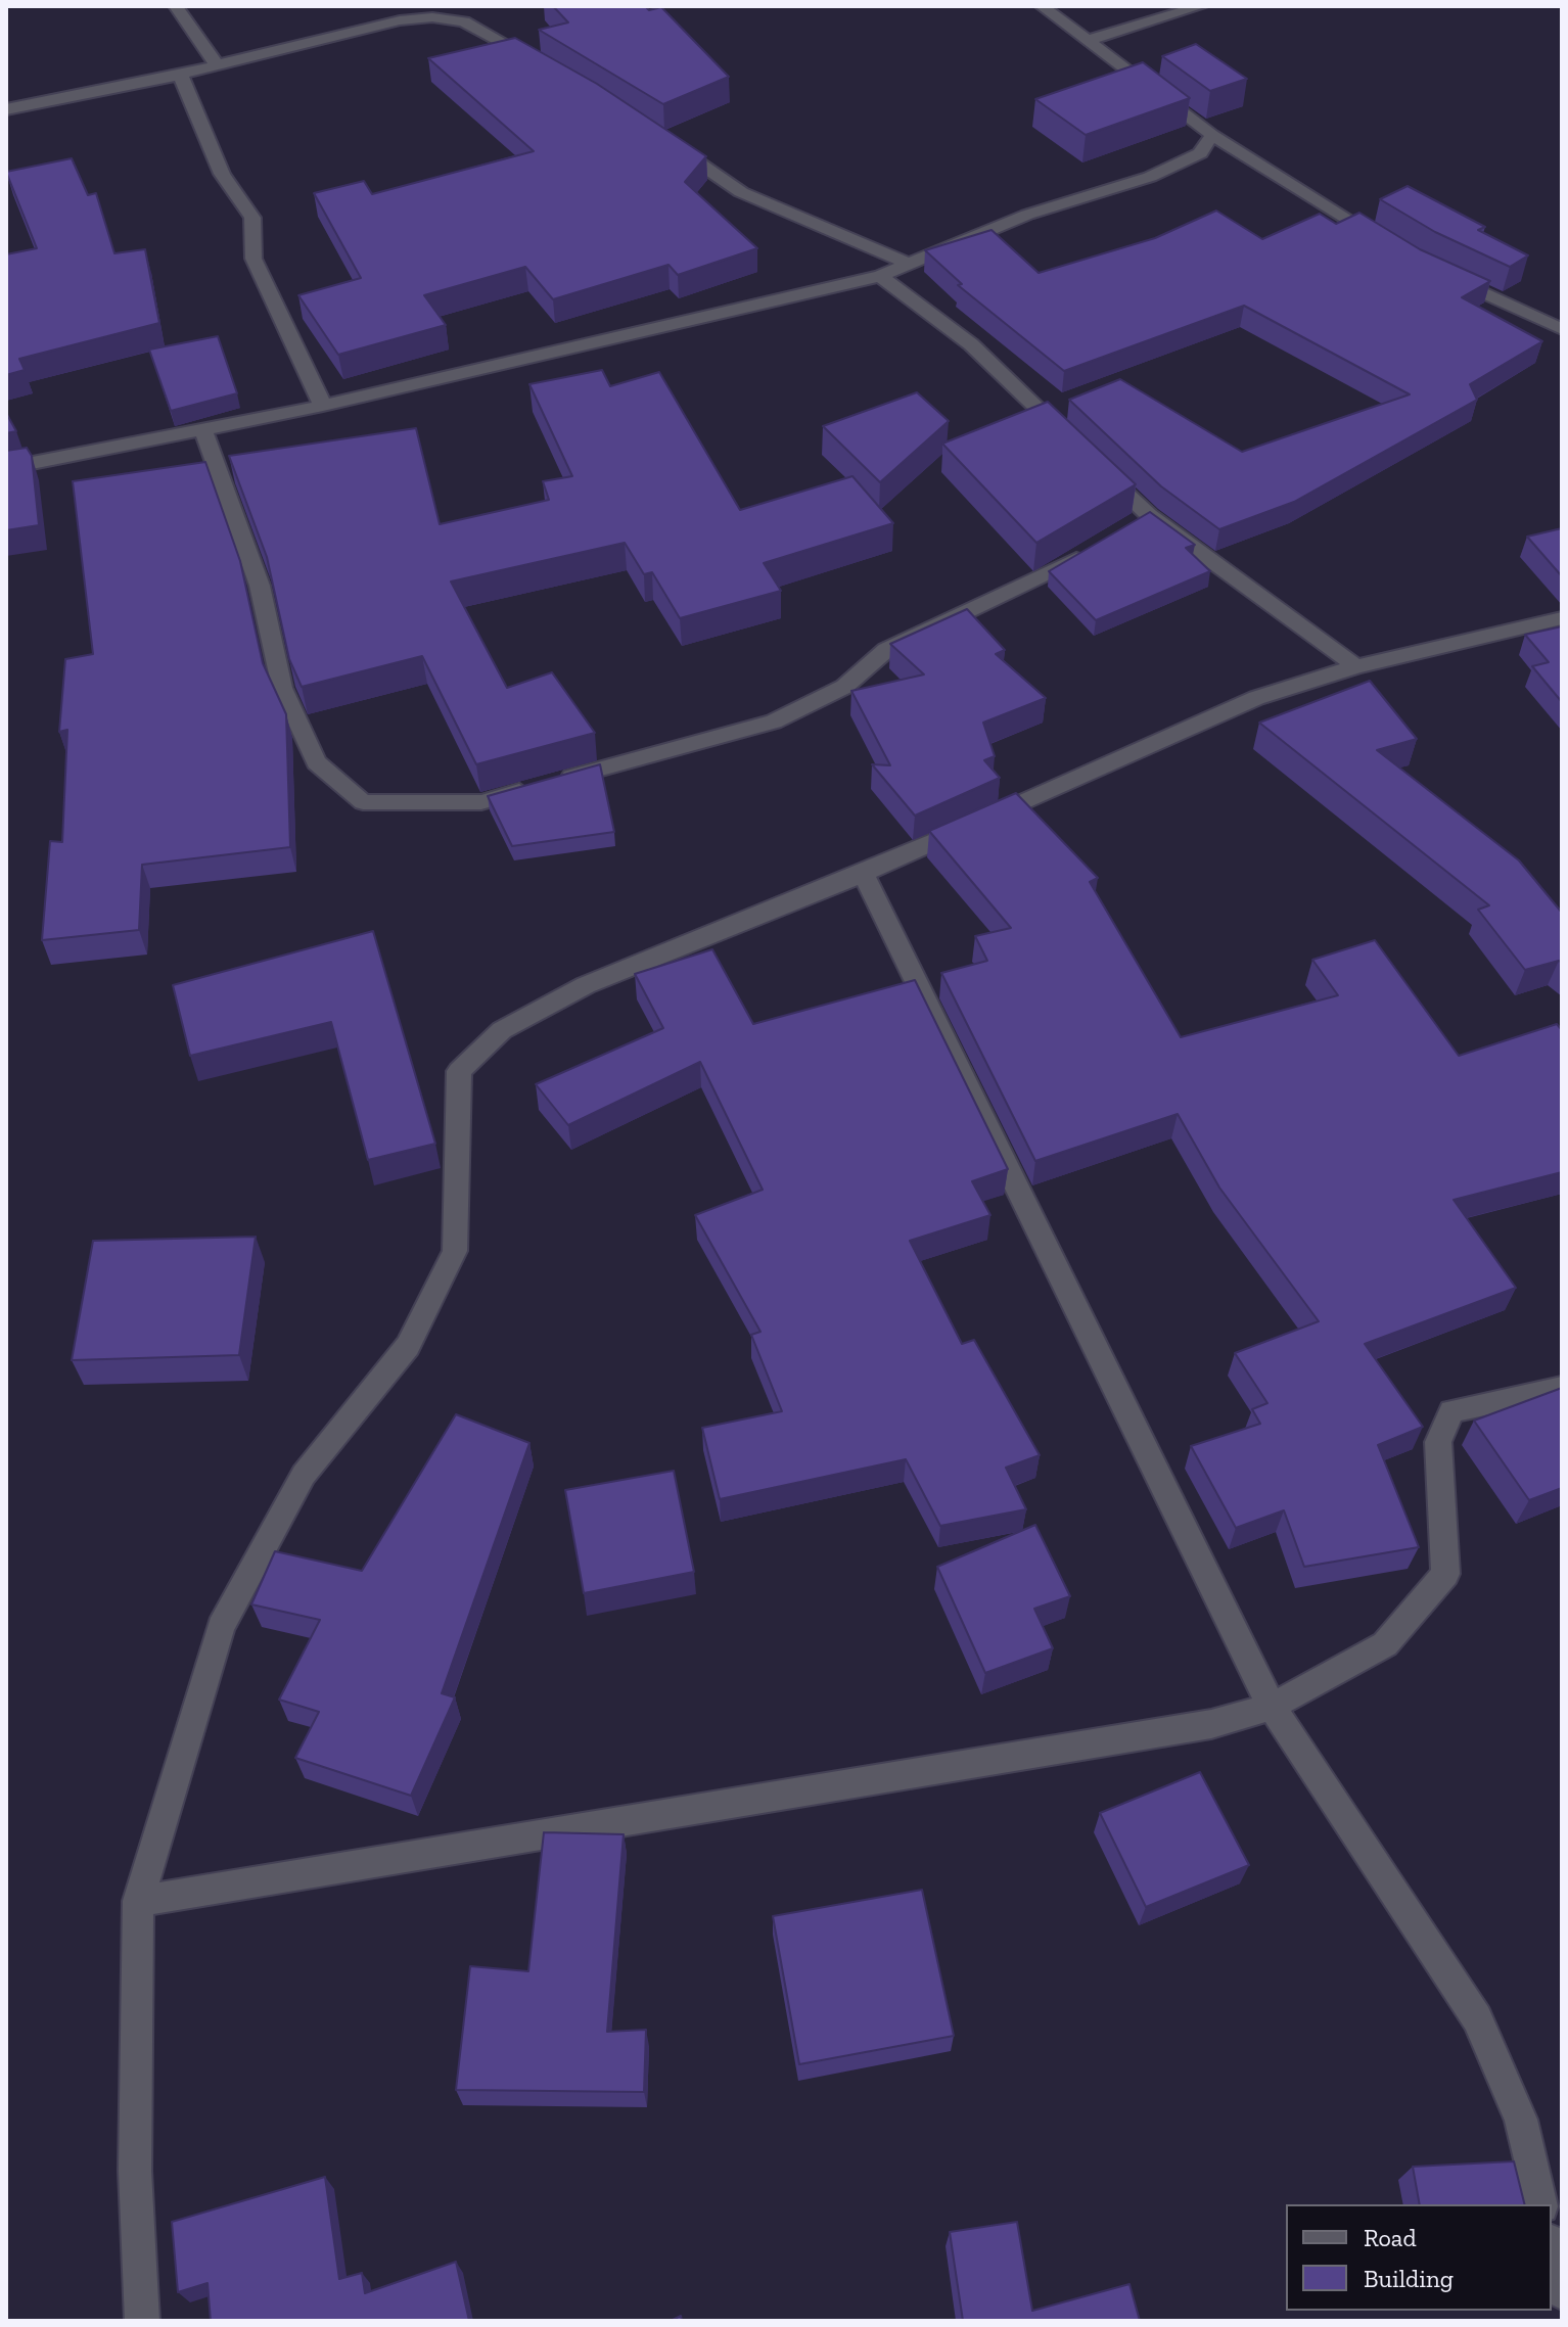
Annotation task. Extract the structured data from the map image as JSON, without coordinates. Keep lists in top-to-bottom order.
{
  "legend": ["Road", "Building"]
}
